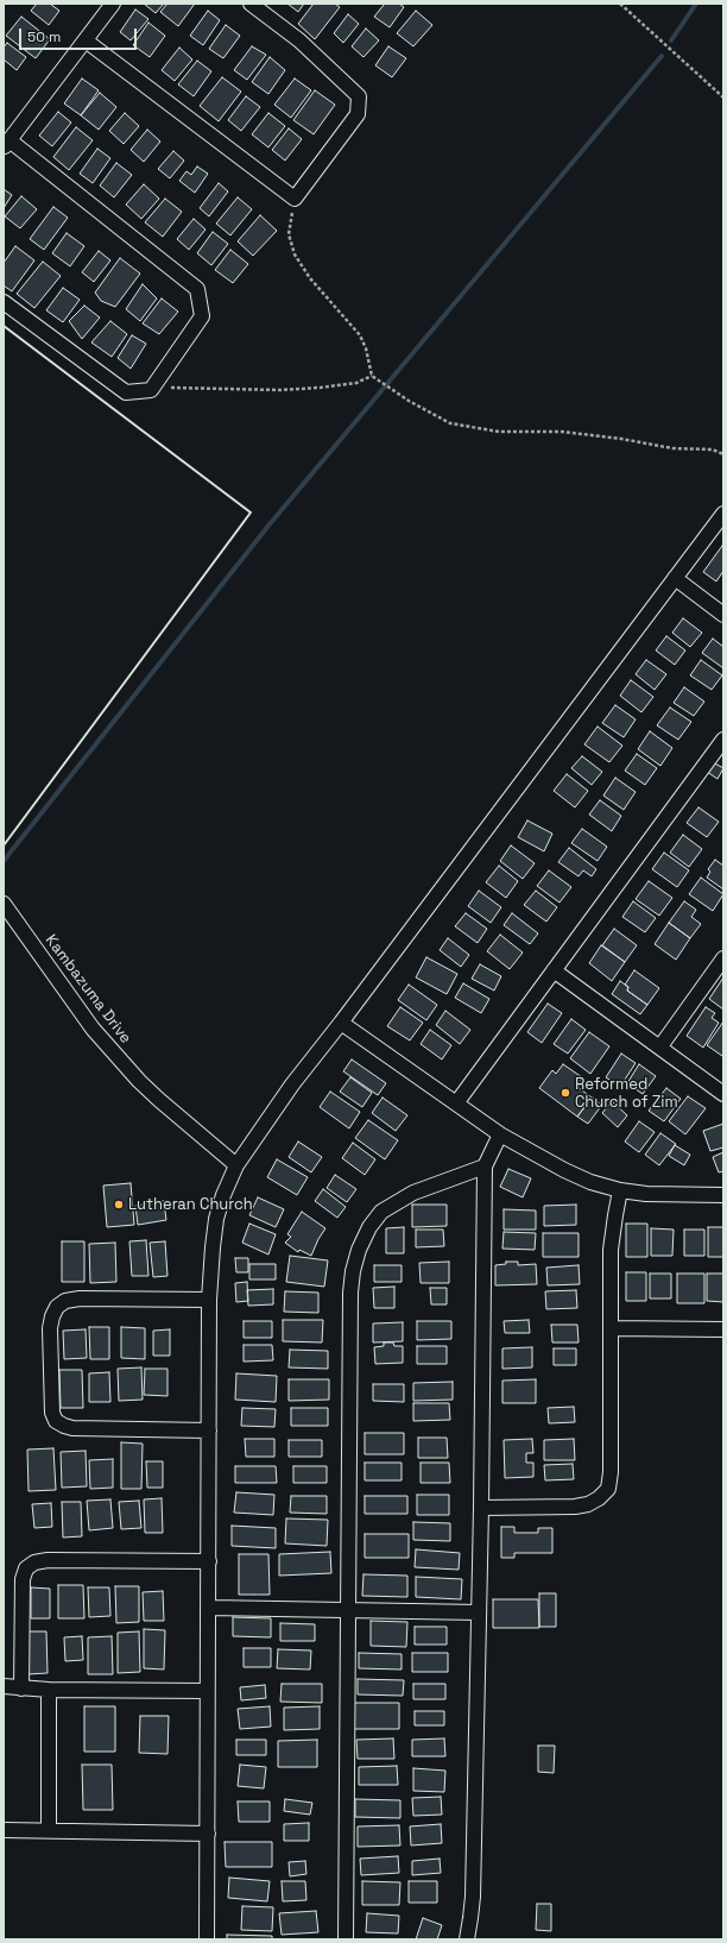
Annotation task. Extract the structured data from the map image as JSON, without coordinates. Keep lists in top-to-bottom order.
{
  "streets": {
    "street": ["Kambazuma Drive"]
  },
  "places": ["Reformed Church of Zim", "Lutheran Church"],
  "scale_bar": "50 m"
}
